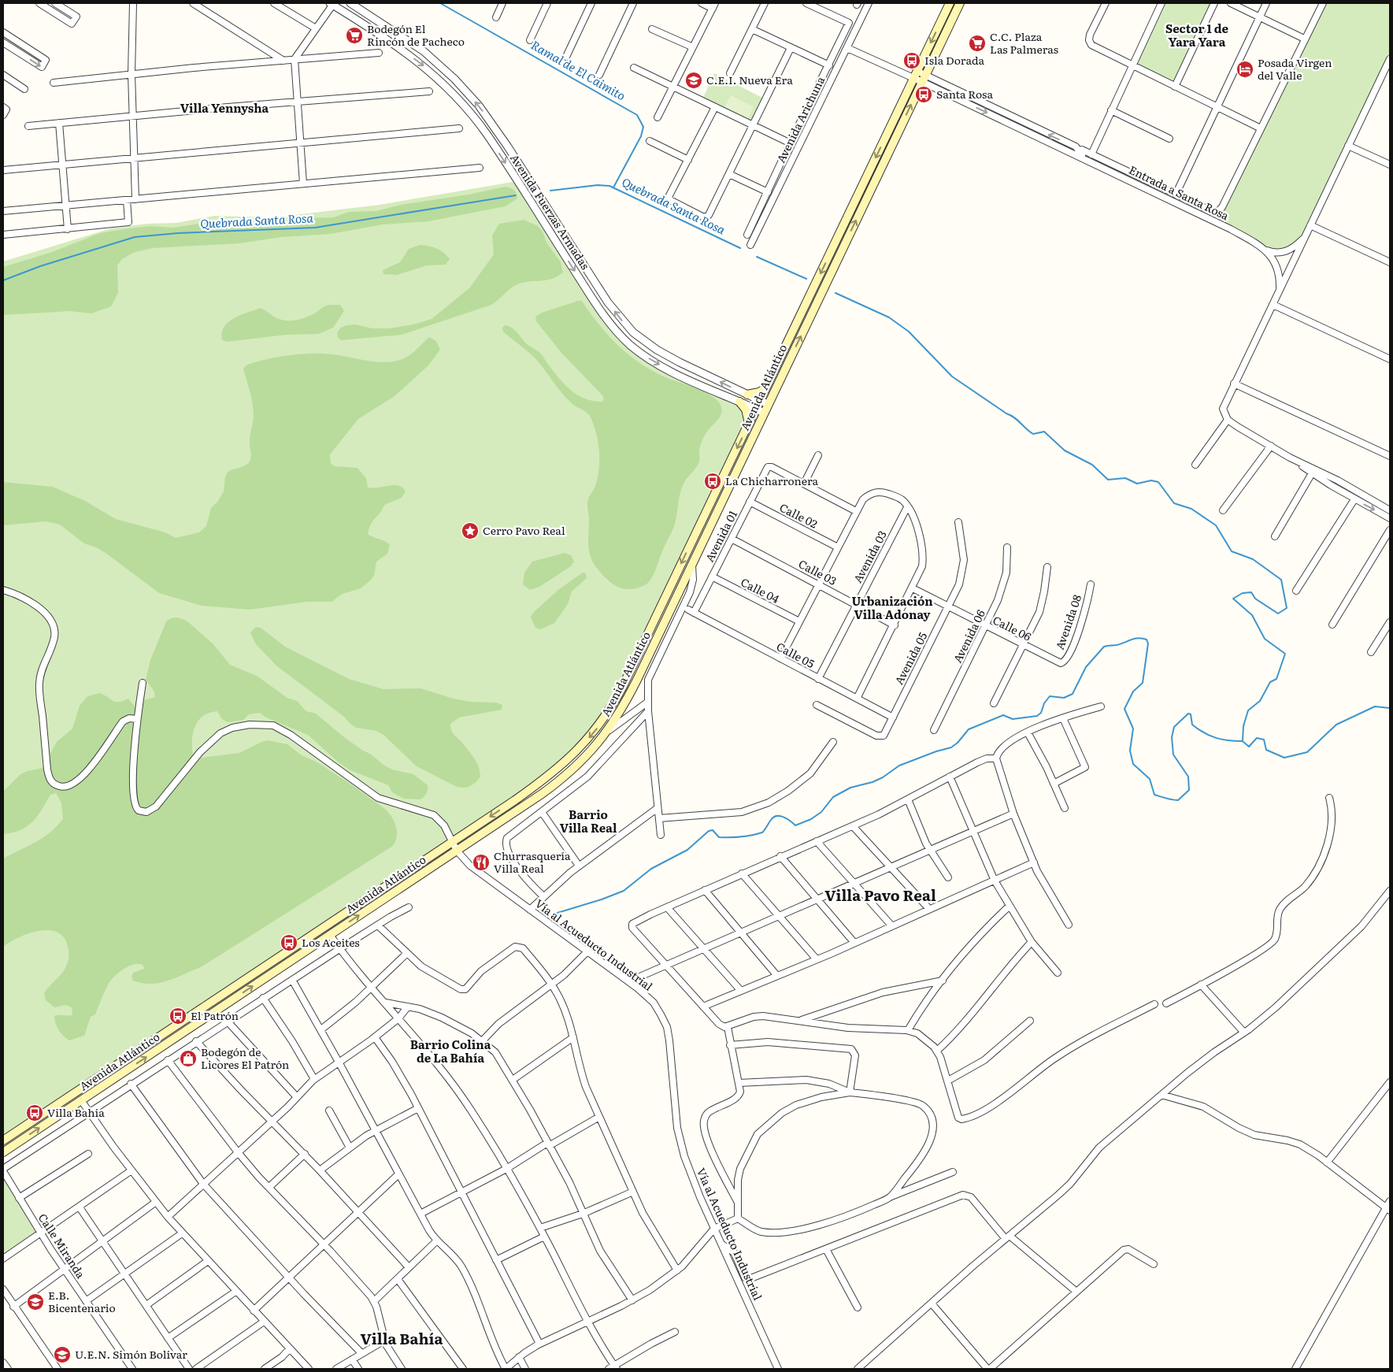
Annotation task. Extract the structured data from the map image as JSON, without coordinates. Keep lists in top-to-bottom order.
{
  "streets": {
    "main road": ["Avenida Atlántico"],
    "street": [
      "Avenida Arichuna",
      "Entrada a Santa Rosa",
      "Avenida Fuerzas Armadas",
      "Calle 02",
      "Avenida 01",
      "Avenida 03",
      "Calle 03",
      "Calle 04",
      "Avenida 08",
      "Calle 06",
      "Avenida 06",
      "Calle 05",
      "Avenida 05",
      "Vía al Acueducto Industrial",
      "Calle Miranda"
    ]
  },
  "crossings": [
    ["Entrada a Santa Rosa", "Avenida Atlántico"],
    ["Avenida Fuerzas Armadas", "Avenida Atlántico"],
    ["Avenida Atlántico", "Vía al Acueducto Industrial"],
    ["Calle 02", "Avenida 01"],
    ["Avenida 01", "Calle 03"],
    ["Avenida 01", "Calle 04"],
    ["Avenida 01", "Calle 05"],
    ["Avenida 03", "Calle 03"],
    ["Avenida 03", "Calle 05"],
    ["Avenida 08", "Calle 06"],
    ["Calle 06", "Avenida 06"],
    ["Calle 06", "Avenida 05"],
    ["Calle 05", "Avenida 05"]
  ],
  "districts": [
    "Sector 1 de Yara Yara",
    "Villa Yennysha",
    "Urbanización Villa Adonay",
    "Barrio Villa Real",
    "Villa Pavo Real",
    "Barrio Colina de La Bahía",
    "Villa Bahía"
  ],
  "water": ["Ramal de El Caimito", "Quebrada Santa Rosa"],
  "places": {
    "supermarket": ["Bodegón El Rincón de Pacheco", "C.C. Plaza Las Palmeras"],
    "bus stop": [
      "Isla Dorada",
      "Santa Rosa",
      "La Chicharronera",
      "Los Aceites",
      "El Patrón",
      "Villa Bahía"
    ],
    "hotel": ["Posada Virgen del Valle"],
    "school or university": ["C.E.I. Nueva Era", "E.B. Bicentenario", "U.E.N. Simón Bolívar"],
    "place": ["Cerro Pavo Real"],
    "restaurant": ["Churrasquería Villa Real"],
    "shop": ["Bodegón de Licores El Patrón"]
  }
}
